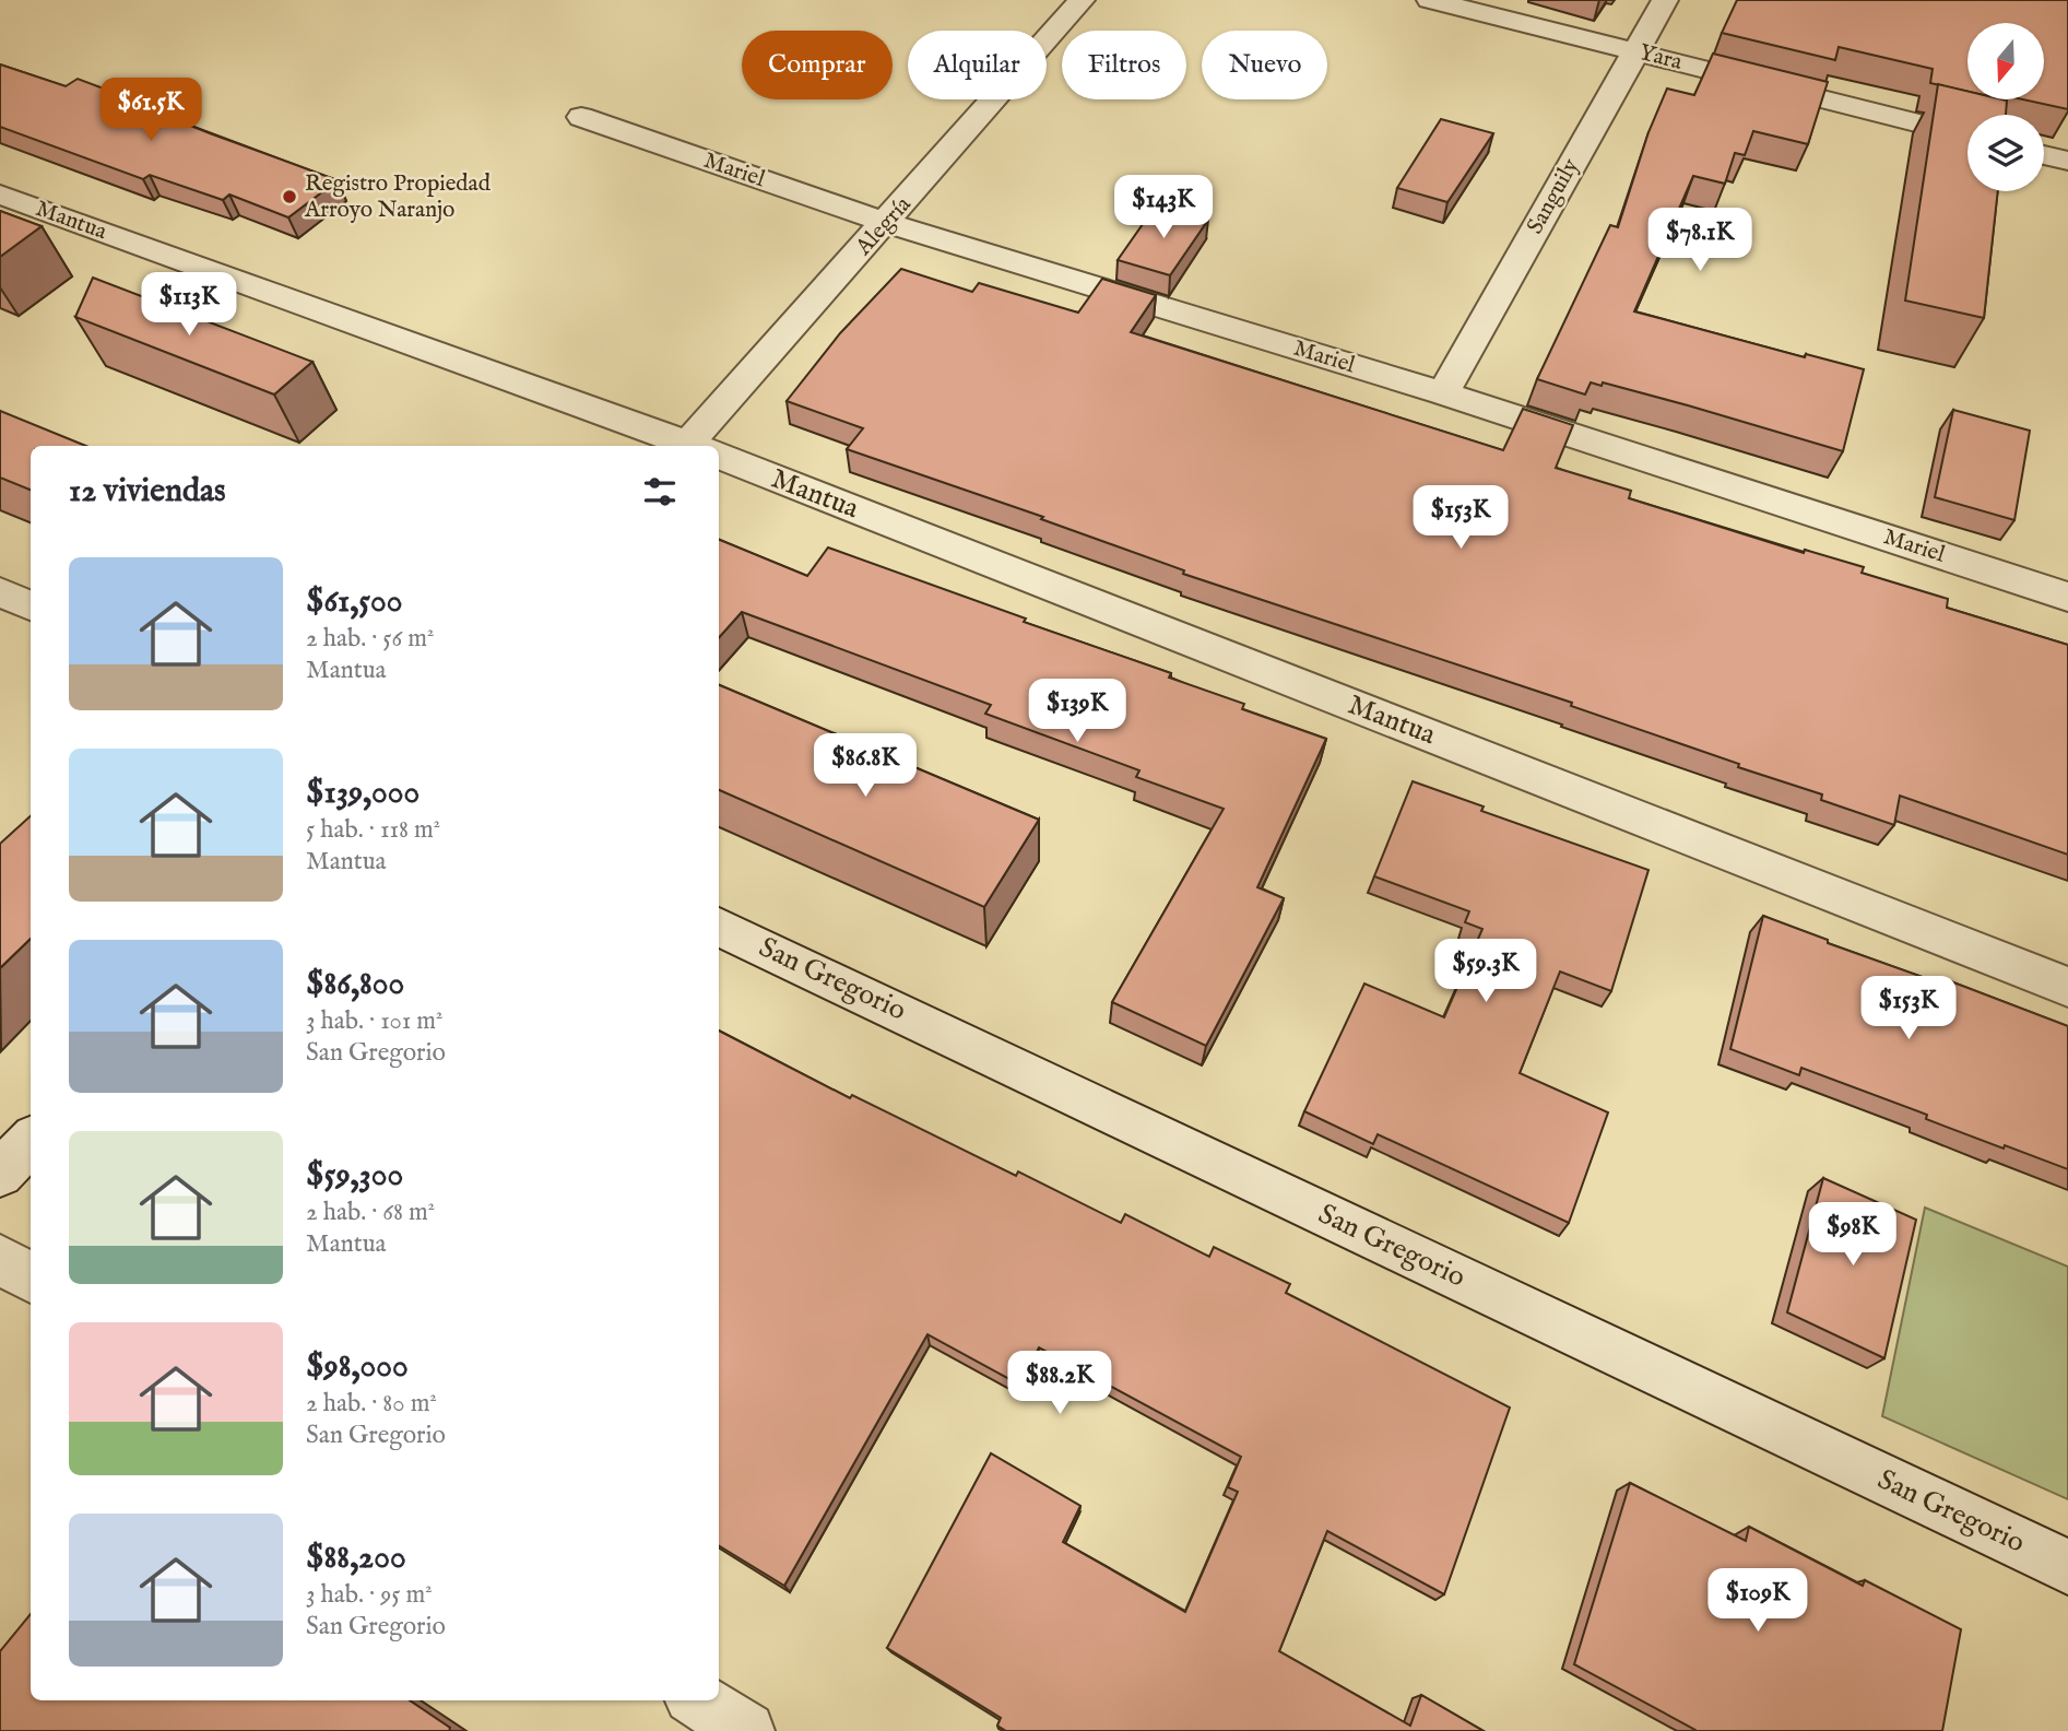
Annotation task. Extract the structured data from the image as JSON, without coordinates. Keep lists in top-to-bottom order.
{
  "streets": {
    "street": [
      "Yara",
      "Mariel",
      "Sanguily",
      "Mantua",
      "Alegría",
      "San Gregorio"
    ]
  },
  "crossings": [
    ["Yara", "Sanguily"],
    ["Mariel", "Sanguily"],
    ["Mariel", "Alegría"]
  ],
  "places": ["Registro Propiedad Arroyo Naranjo"],
  "north": "bottom",
  "page": {
    "chip": [
      "Comprar",
      "Alquilar",
      "Filtros",
      "Nuevo"
    ],
    "price": [
      "$61.5K",
      "$143K",
      "$78.1K",
      "$113K",
      "$153K",
      "$139K",
      "$86.8K",
      "$59.3K",
      "$153K",
      "$98K",
      "$88.2K",
      "$109K"
    ],
    "heading": "12 viviendas",
    "list": [
      {
        "name": "$61,500",
        "note": "2 hab. · 56 m² · Mantua"
      },
      {
        "name": "$139,000",
        "note": "5 hab. · 118 m² · Mantua"
      },
      {
        "name": "$86,800",
        "note": "3 hab. · 101 m² · San Gregorio"
      },
      {
        "name": "$59,300",
        "note": "2 hab. · 68 m² · Mantua"
      },
      {
        "name": "$98,000",
        "note": "2 hab. · 80 m² · San Gregorio"
      },
      {
        "name": "$88,200",
        "note": "3 hab. · 95 m² · San Gregorio"
      }
    ]
  }
}
